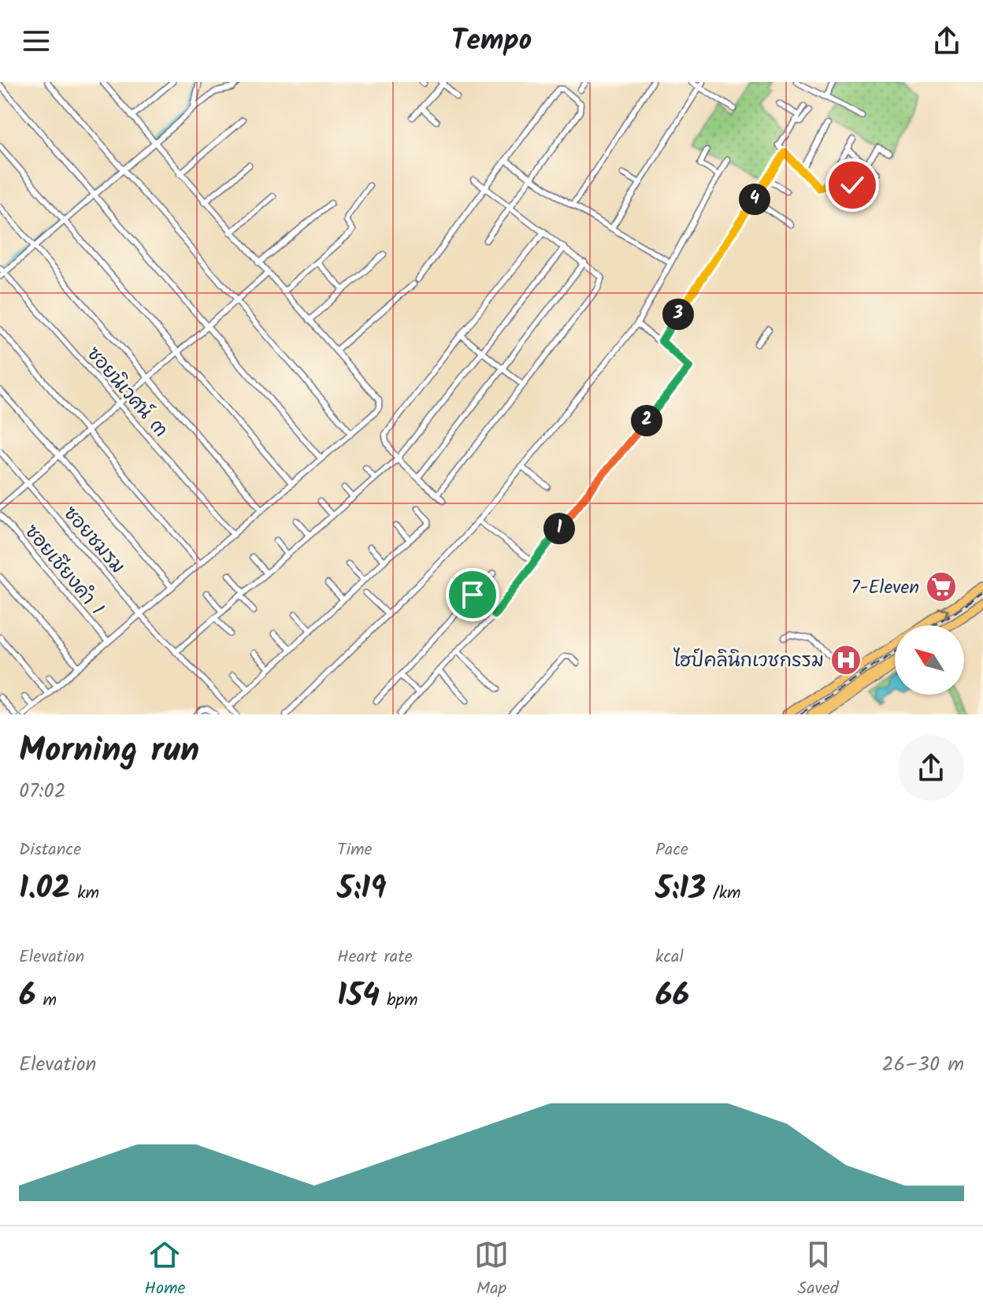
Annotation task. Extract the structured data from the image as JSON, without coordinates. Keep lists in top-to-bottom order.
{
  "streets": {
    "street": ["ซอยนิเวศน์ ๓", "ซอยชมรม", "ซอยเชียงคำ 1"]
  },
  "places": {
    "supermarket": ["7-Eleven"],
    "hospital": ["ไฮป์คลินิกเวชกรรม"]
  },
  "north": "top left",
  "page": {
    "header": "Tempo",
    "pins": [
      "4",
      "3",
      "2",
      "1"
    ],
    "heading": ["Morning run", "07:02"],
    "stats": [
      ["Distance", "1.02 km"],
      ["Time", "5:19"],
      ["Pace", "5:13 /km"],
      ["Elevation", "6 m"],
      ["Heart rate", "154 bpm"],
      ["kcal", "66"]
    ],
    "chart": ["Elevation", "26–30 m"],
    "tabs": ["Home", "Map", "Saved"]
  }
}
